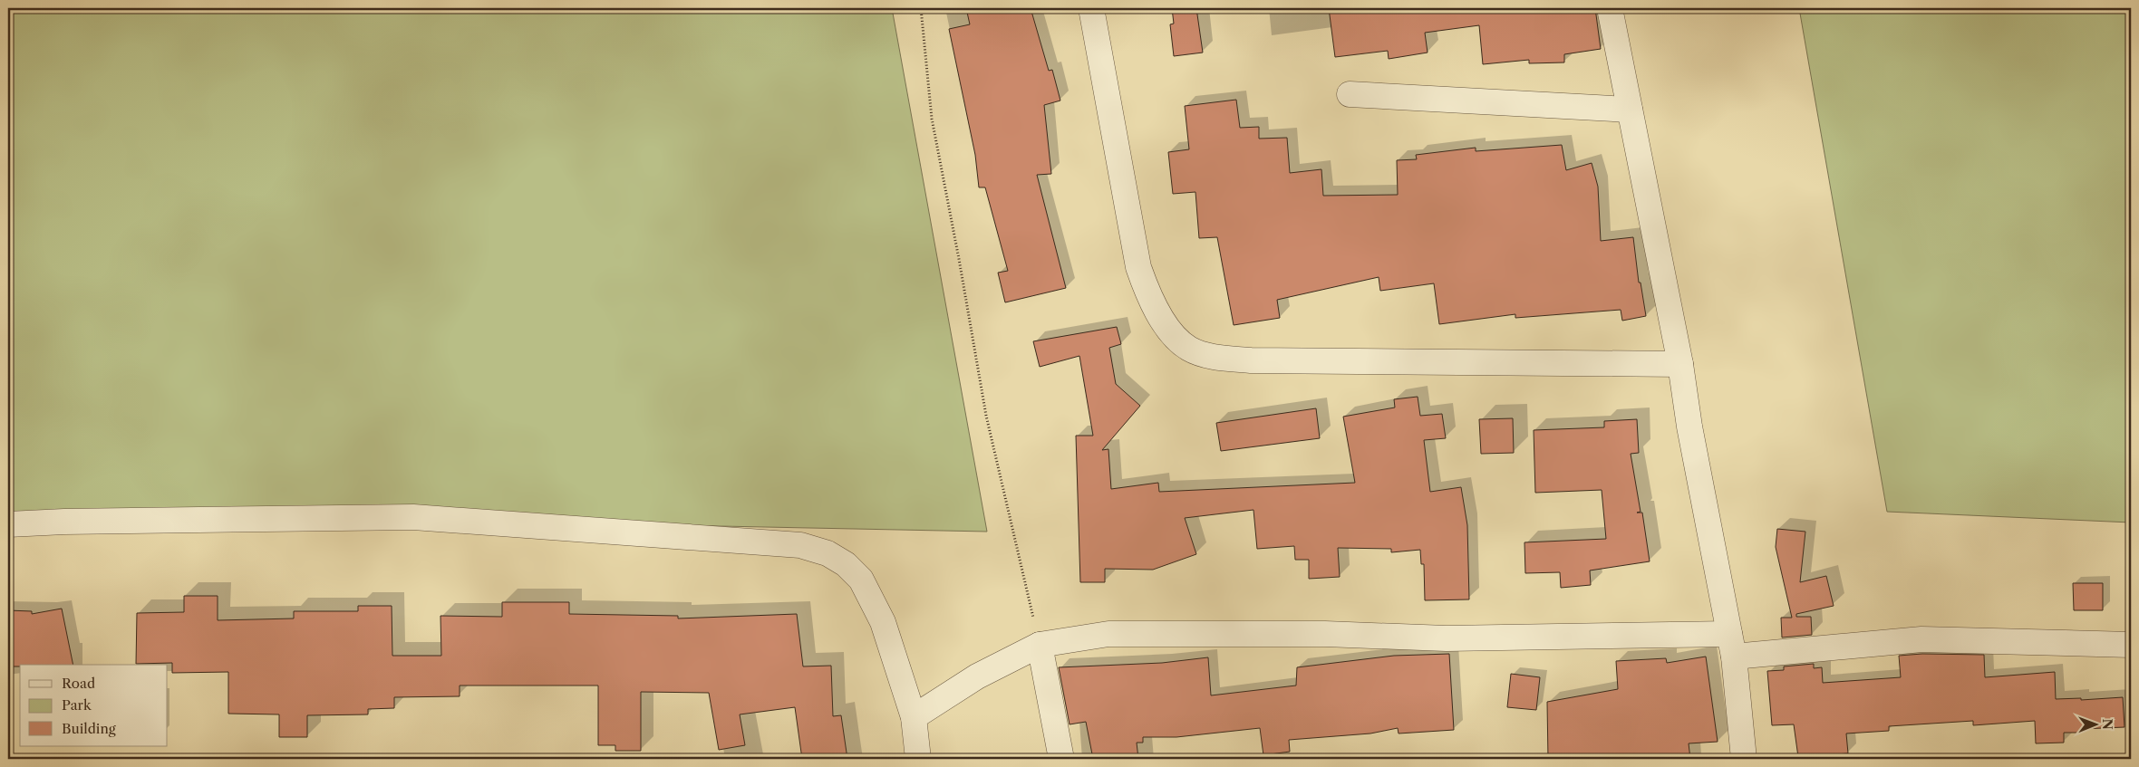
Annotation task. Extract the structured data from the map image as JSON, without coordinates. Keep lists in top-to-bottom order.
{
  "legend": ["Road", "Park", "Building"],
  "north": "right"
}
